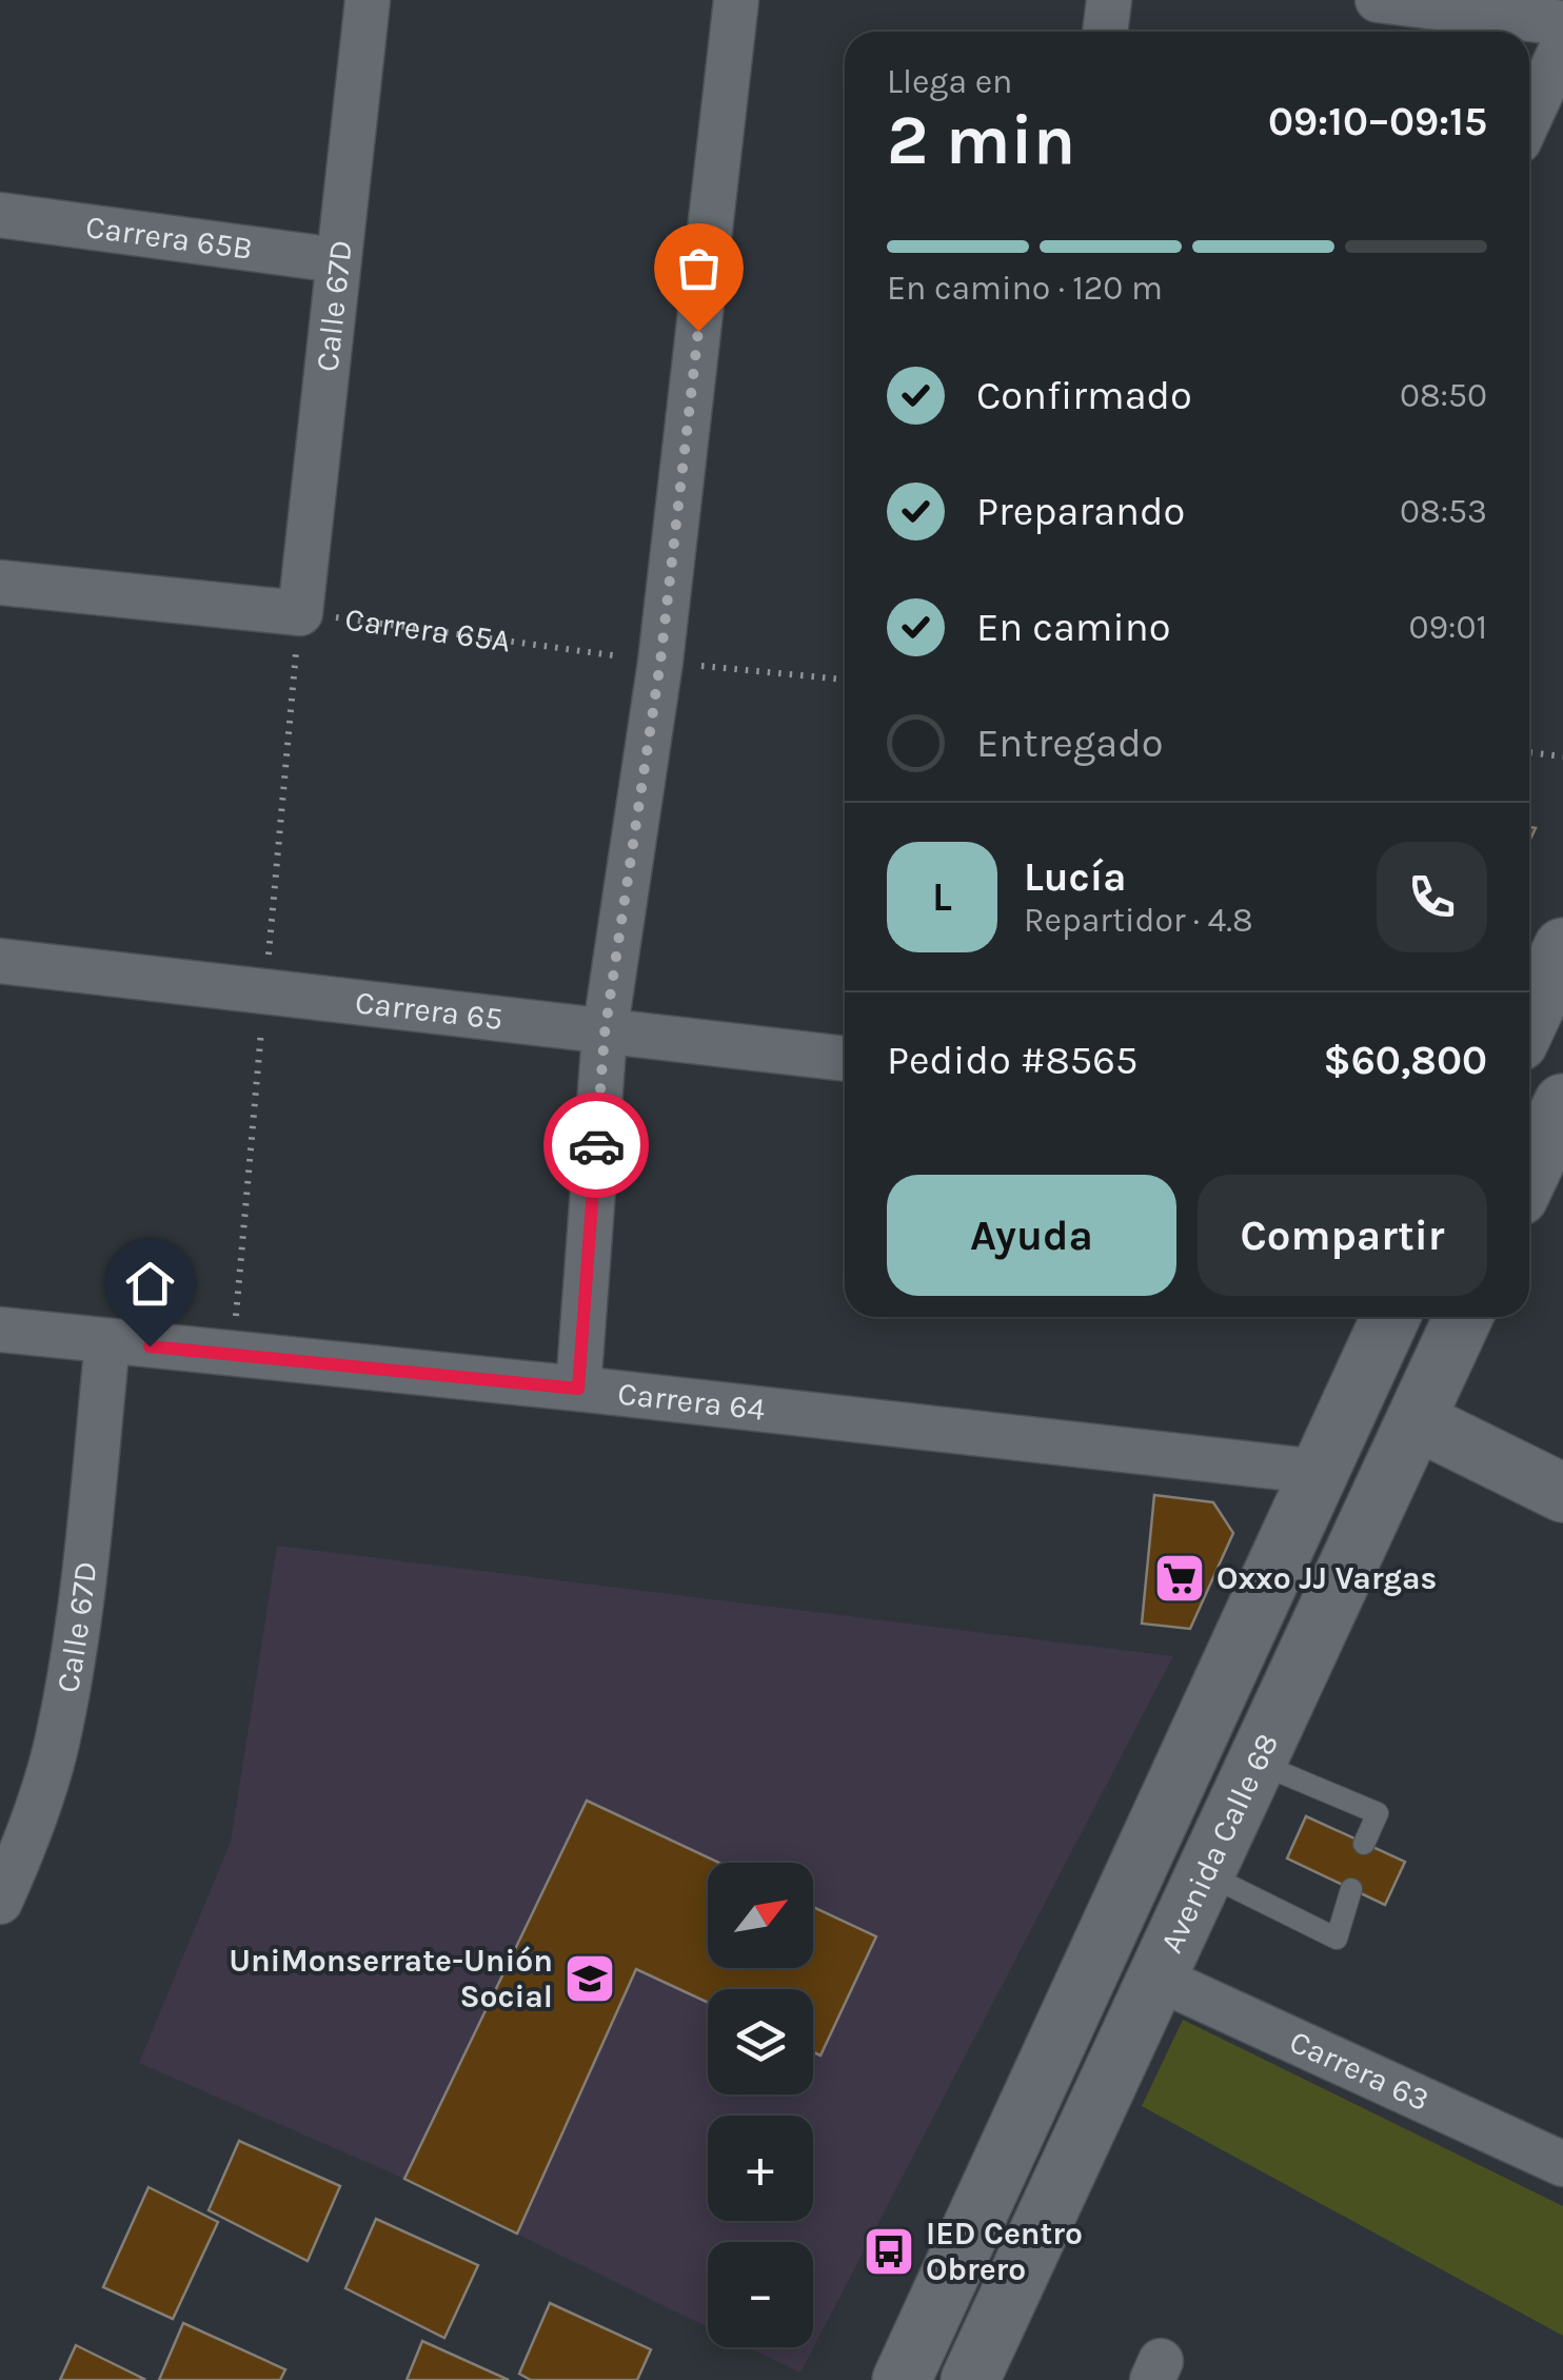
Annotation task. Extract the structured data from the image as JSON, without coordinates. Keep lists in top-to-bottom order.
{
  "streets": {
    "main road": ["Avenida Calle 68"],
    "street": [
      "Carrera 65B",
      "Calle 67D",
      "Carrera 65A",
      "Carrera 65",
      "Carrera 64",
      "Carrera 63"
    ]
  },
  "crossings": [
    ["Carrera 65B", "Calle 67D"],
    ["Calle 67D", "Carrera 65A"],
    ["Calle 67D", "Carrera 64"],
    ["Carrera 64", "Avenida Calle 68"],
    ["Avenida Calle 68", "Carrera 63"]
  ],
  "places": {
    "supermarket": ["Oxxo JJ Vargas"],
    "school or university": ["UniMonserrate-Unión Social"],
    "bus stop": ["IED Centro Obrero"]
  },
  "north": "top right",
  "page": {
    "heading": ["2 min", "Llega en", "09:10–09:15"],
    "panel": [
      "Lucía",
      "Repartidor · 4.8",
      "Pedido #8565",
      "$60,800"
    ],
    "bar": "En camino · 120 m",
    "list": [
      ["Confirmado", "08:50"],
      ["Preparando", "08:53"],
      ["En camino", "09:01"],
      "Entregado"
    ],
    "round": "L",
    "buttons": ["Ayuda", "Compartir"],
    "map_buttons": ["+", "−"]
  }
}
